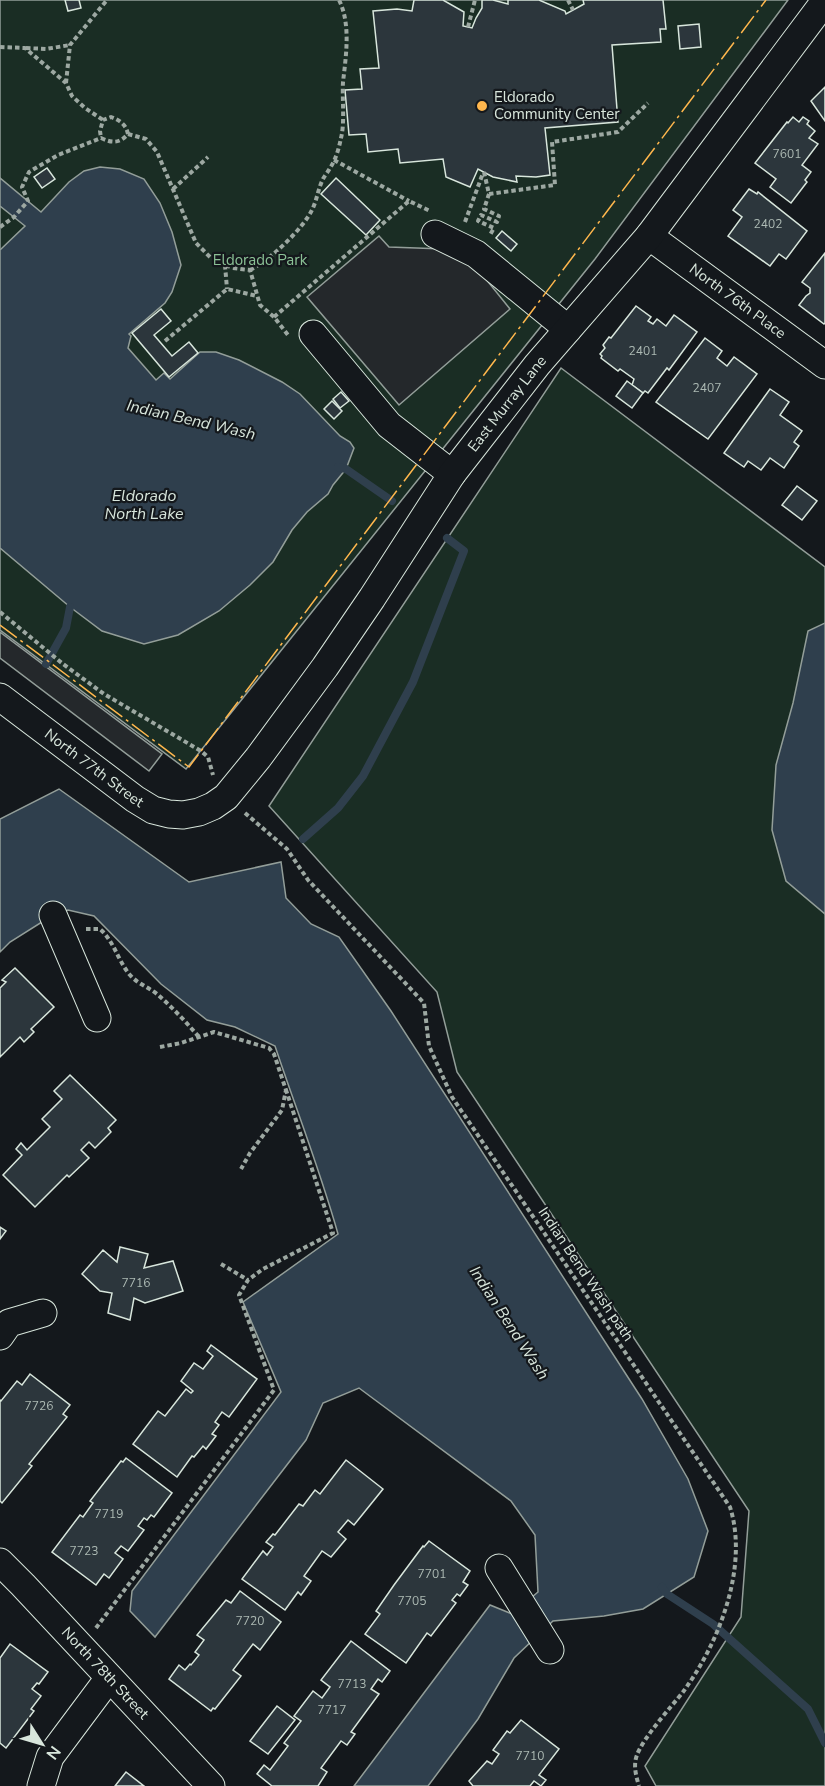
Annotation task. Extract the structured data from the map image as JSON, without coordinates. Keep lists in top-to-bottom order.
{
  "streets": {
    "street": [
      "North 76th Place",
      "East Murray Lane",
      "North 77th Street",
      "North 78th Street"
    ],
    "path": ["Indian Bend Wash path"]
  },
  "crossings": [
    ["North 76th Place", "East Murray Lane"],
    ["East Murray Lane", "North 77th Street"]
  ],
  "water": ["Indian Bend Wash", "Eldorado North Lake"],
  "parks": ["Eldorado Park"],
  "places": ["Eldorado Community Center"],
  "house_numbers": [
    "7601",
    "2402",
    "2401",
    "2407",
    "7716",
    "7726",
    "7719",
    "7723",
    "7701",
    "7705",
    "7720",
    "7713",
    "7717",
    "7710"
  ],
  "north": "bottom right"
}
